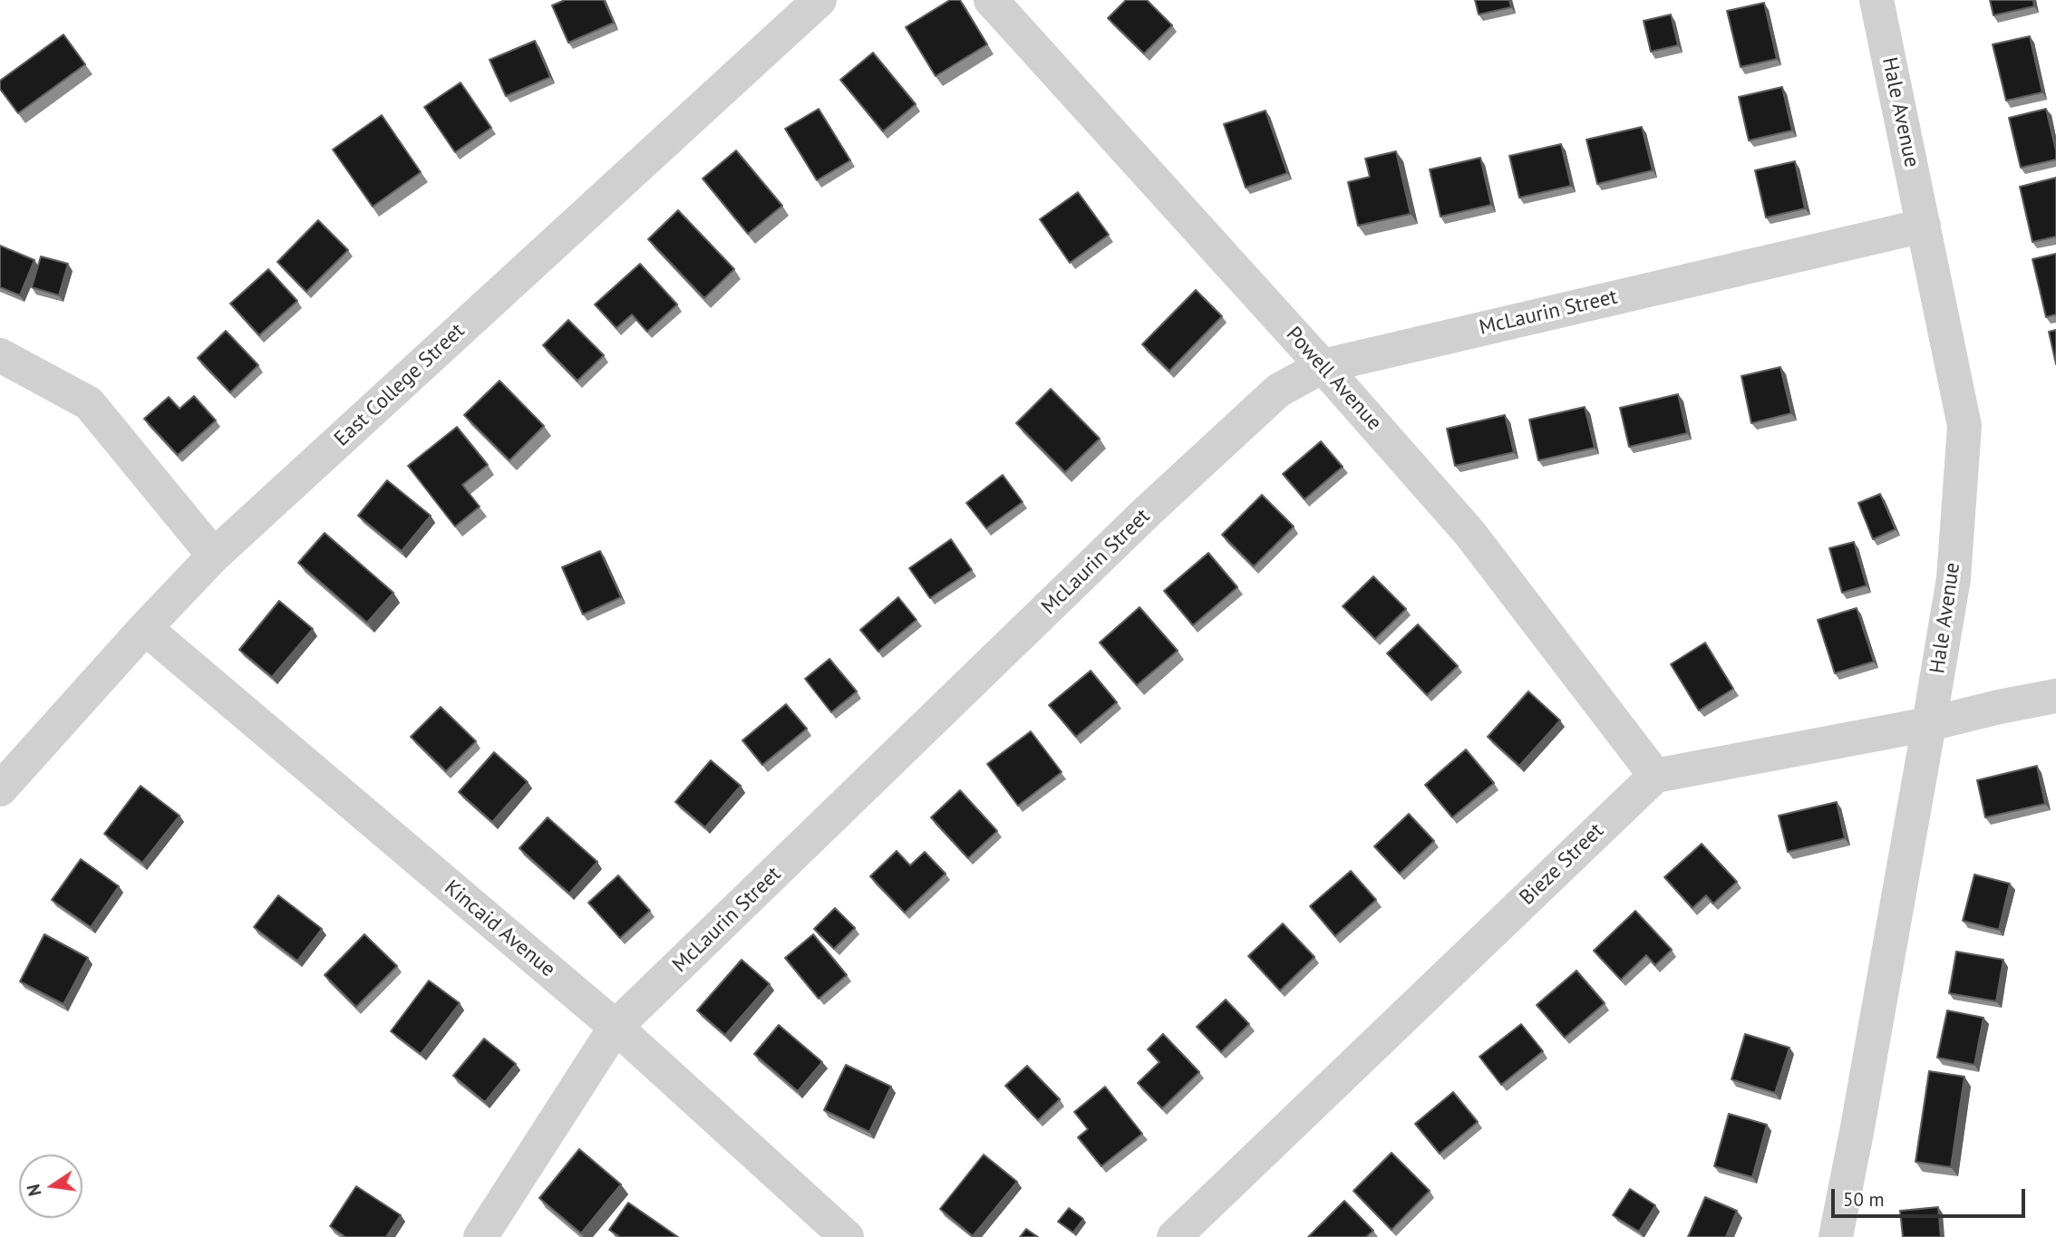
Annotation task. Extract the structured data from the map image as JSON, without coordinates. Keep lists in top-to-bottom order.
{
  "streets": {
    "street": [
      "Hale Avenue",
      "McLaurin Street",
      "Powell Avenue",
      "East College Street",
      "Bieze Street",
      "Kincaid Avenue"
    ]
  },
  "crossings": [
    ["Hale Avenue", "McLaurin Street"],
    ["McLaurin Street", "Powell Avenue"],
    ["McLaurin Street", "Kincaid Avenue"],
    ["Powell Avenue", "Bieze Street"],
    ["East College Street", "Kincaid Avenue"]
  ],
  "scale_bar": "50 m",
  "north": "left"
}
